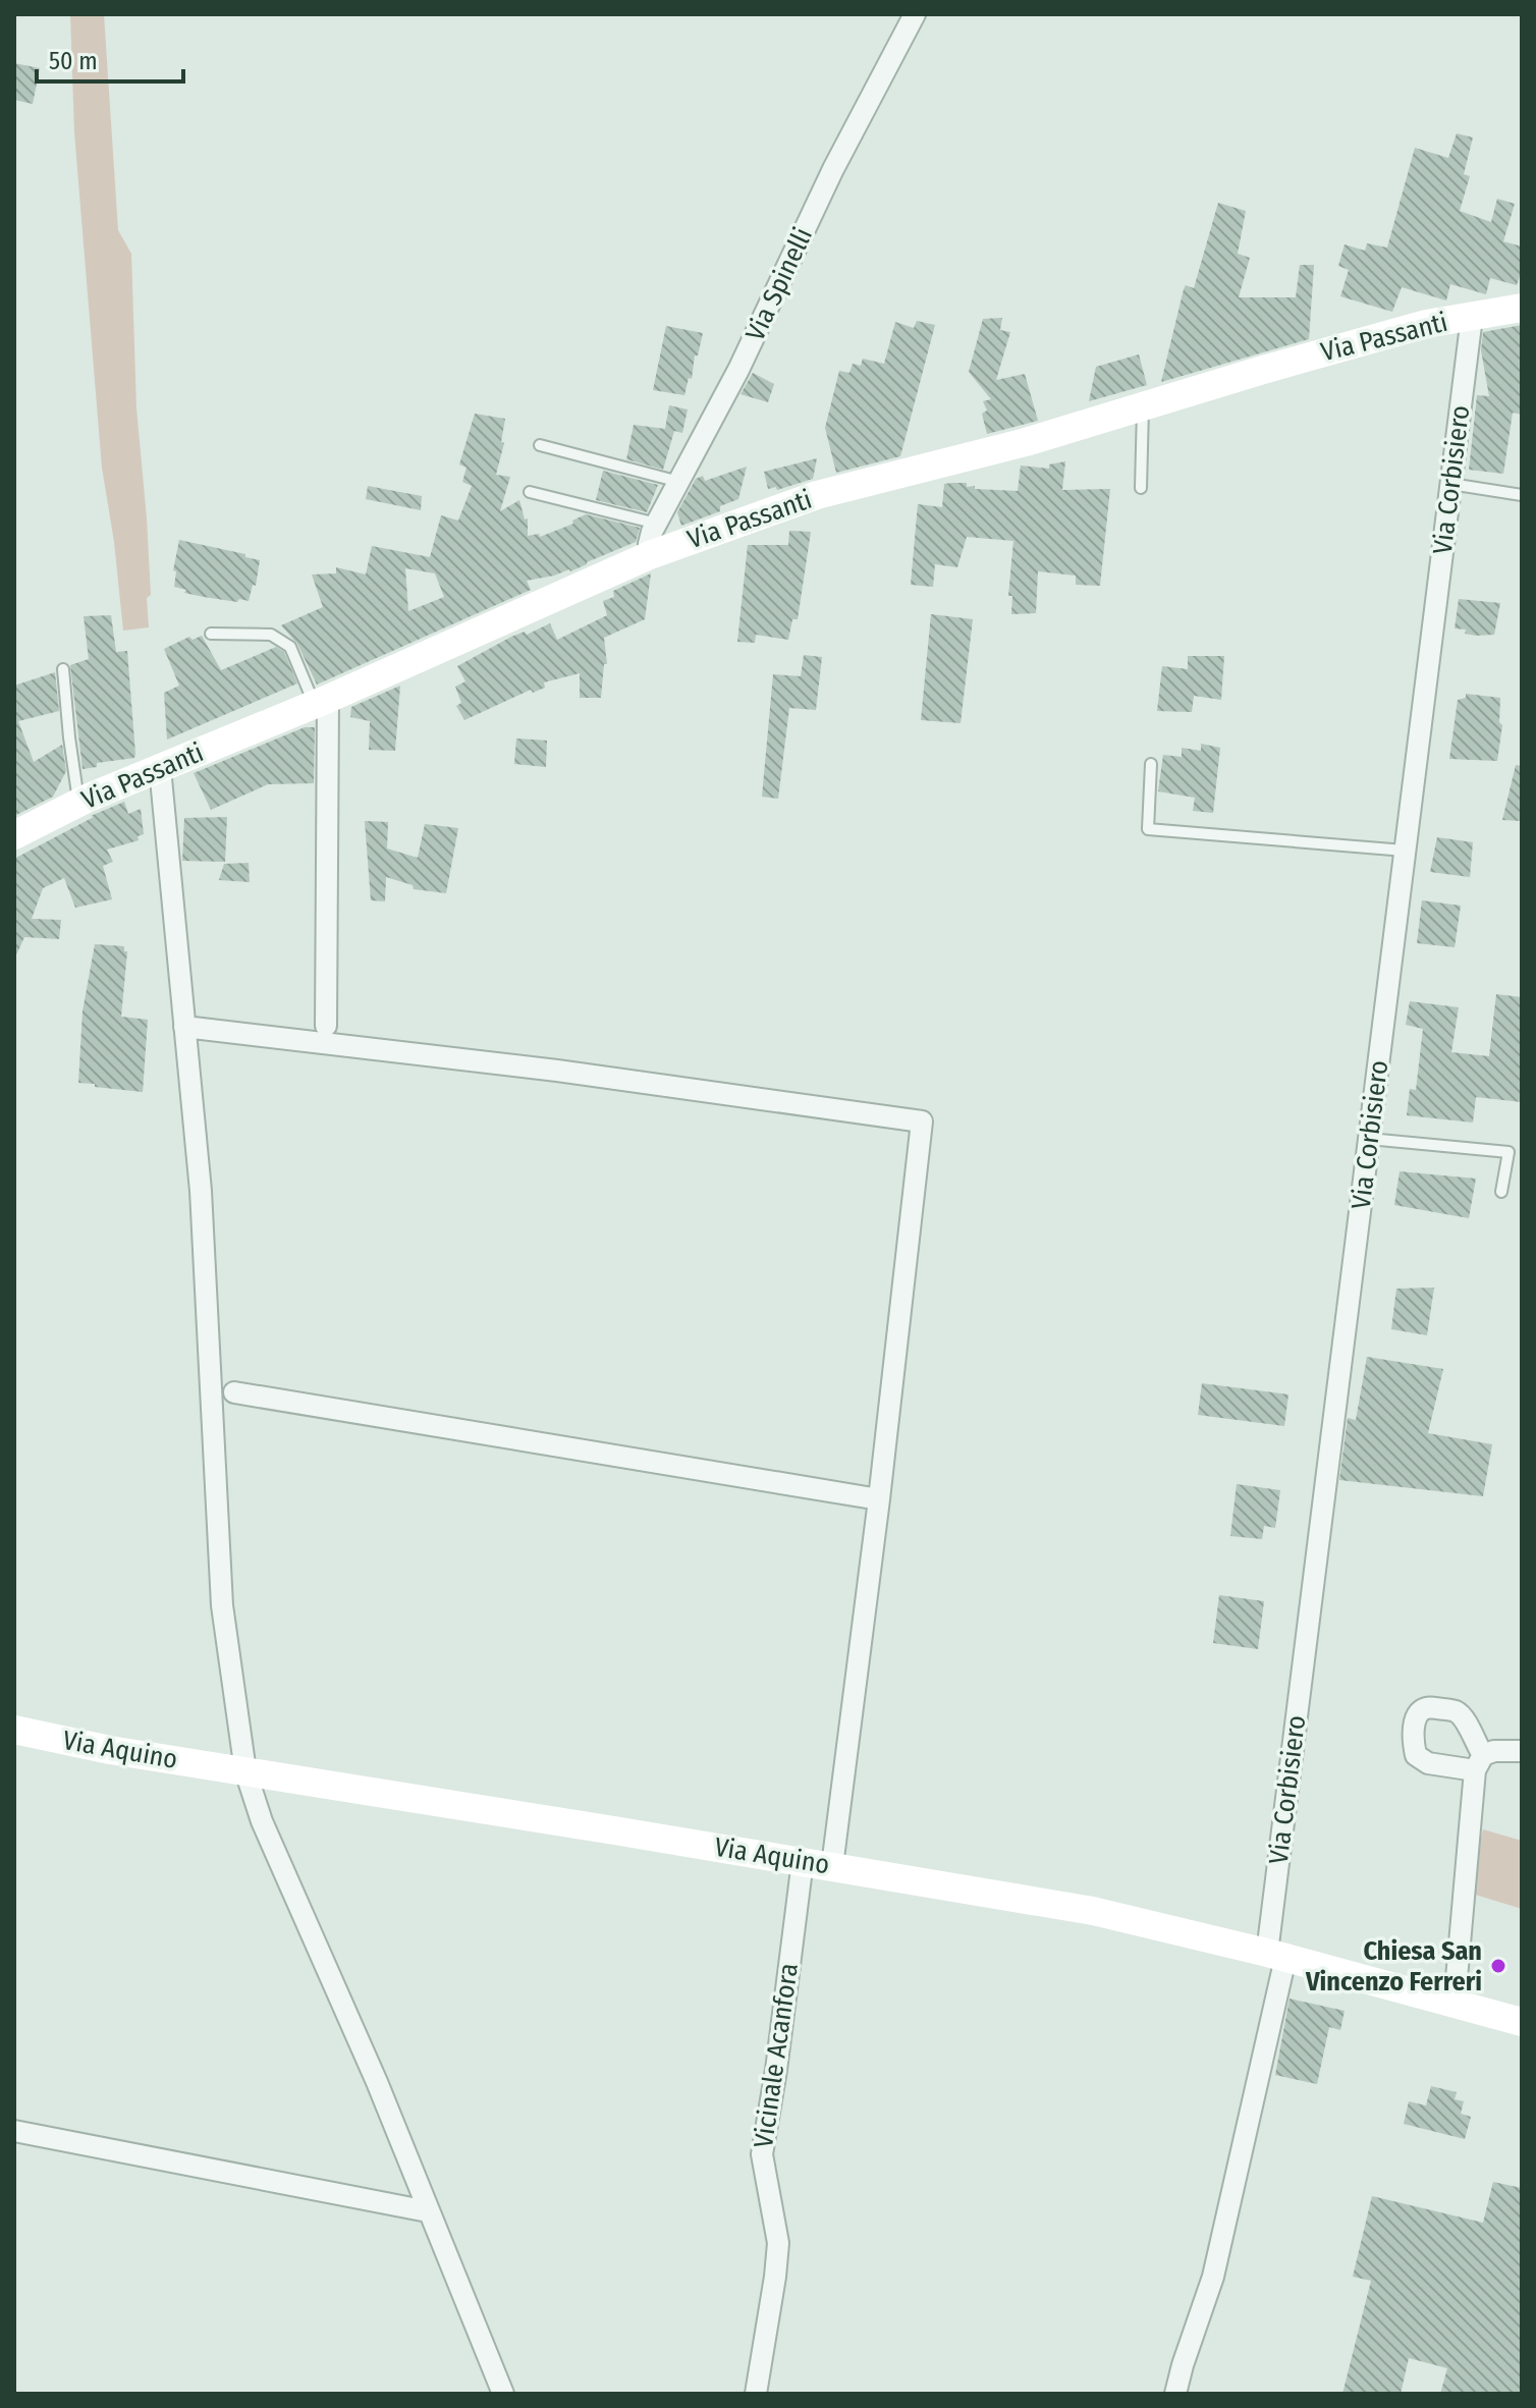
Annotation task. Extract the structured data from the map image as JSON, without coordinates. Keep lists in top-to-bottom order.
{
  "streets": {
    "street": [
      "Via Spinelli",
      "Via Passanti",
      "Via Corbisiero",
      "Via Aquino",
      "Vicinale Acanfora"
    ]
  },
  "crossings": [
    ["Via Spinelli", "Via Passanti"],
    ["Via Passanti", "Via Corbisiero"],
    ["Via Corbisiero", "Via Aquino"],
    ["Via Aquino", "Vicinale Acanfora"]
  ],
  "places": ["Chiesa San Vincenzo Ferreri"],
  "scale_bar": "50 m"
}
